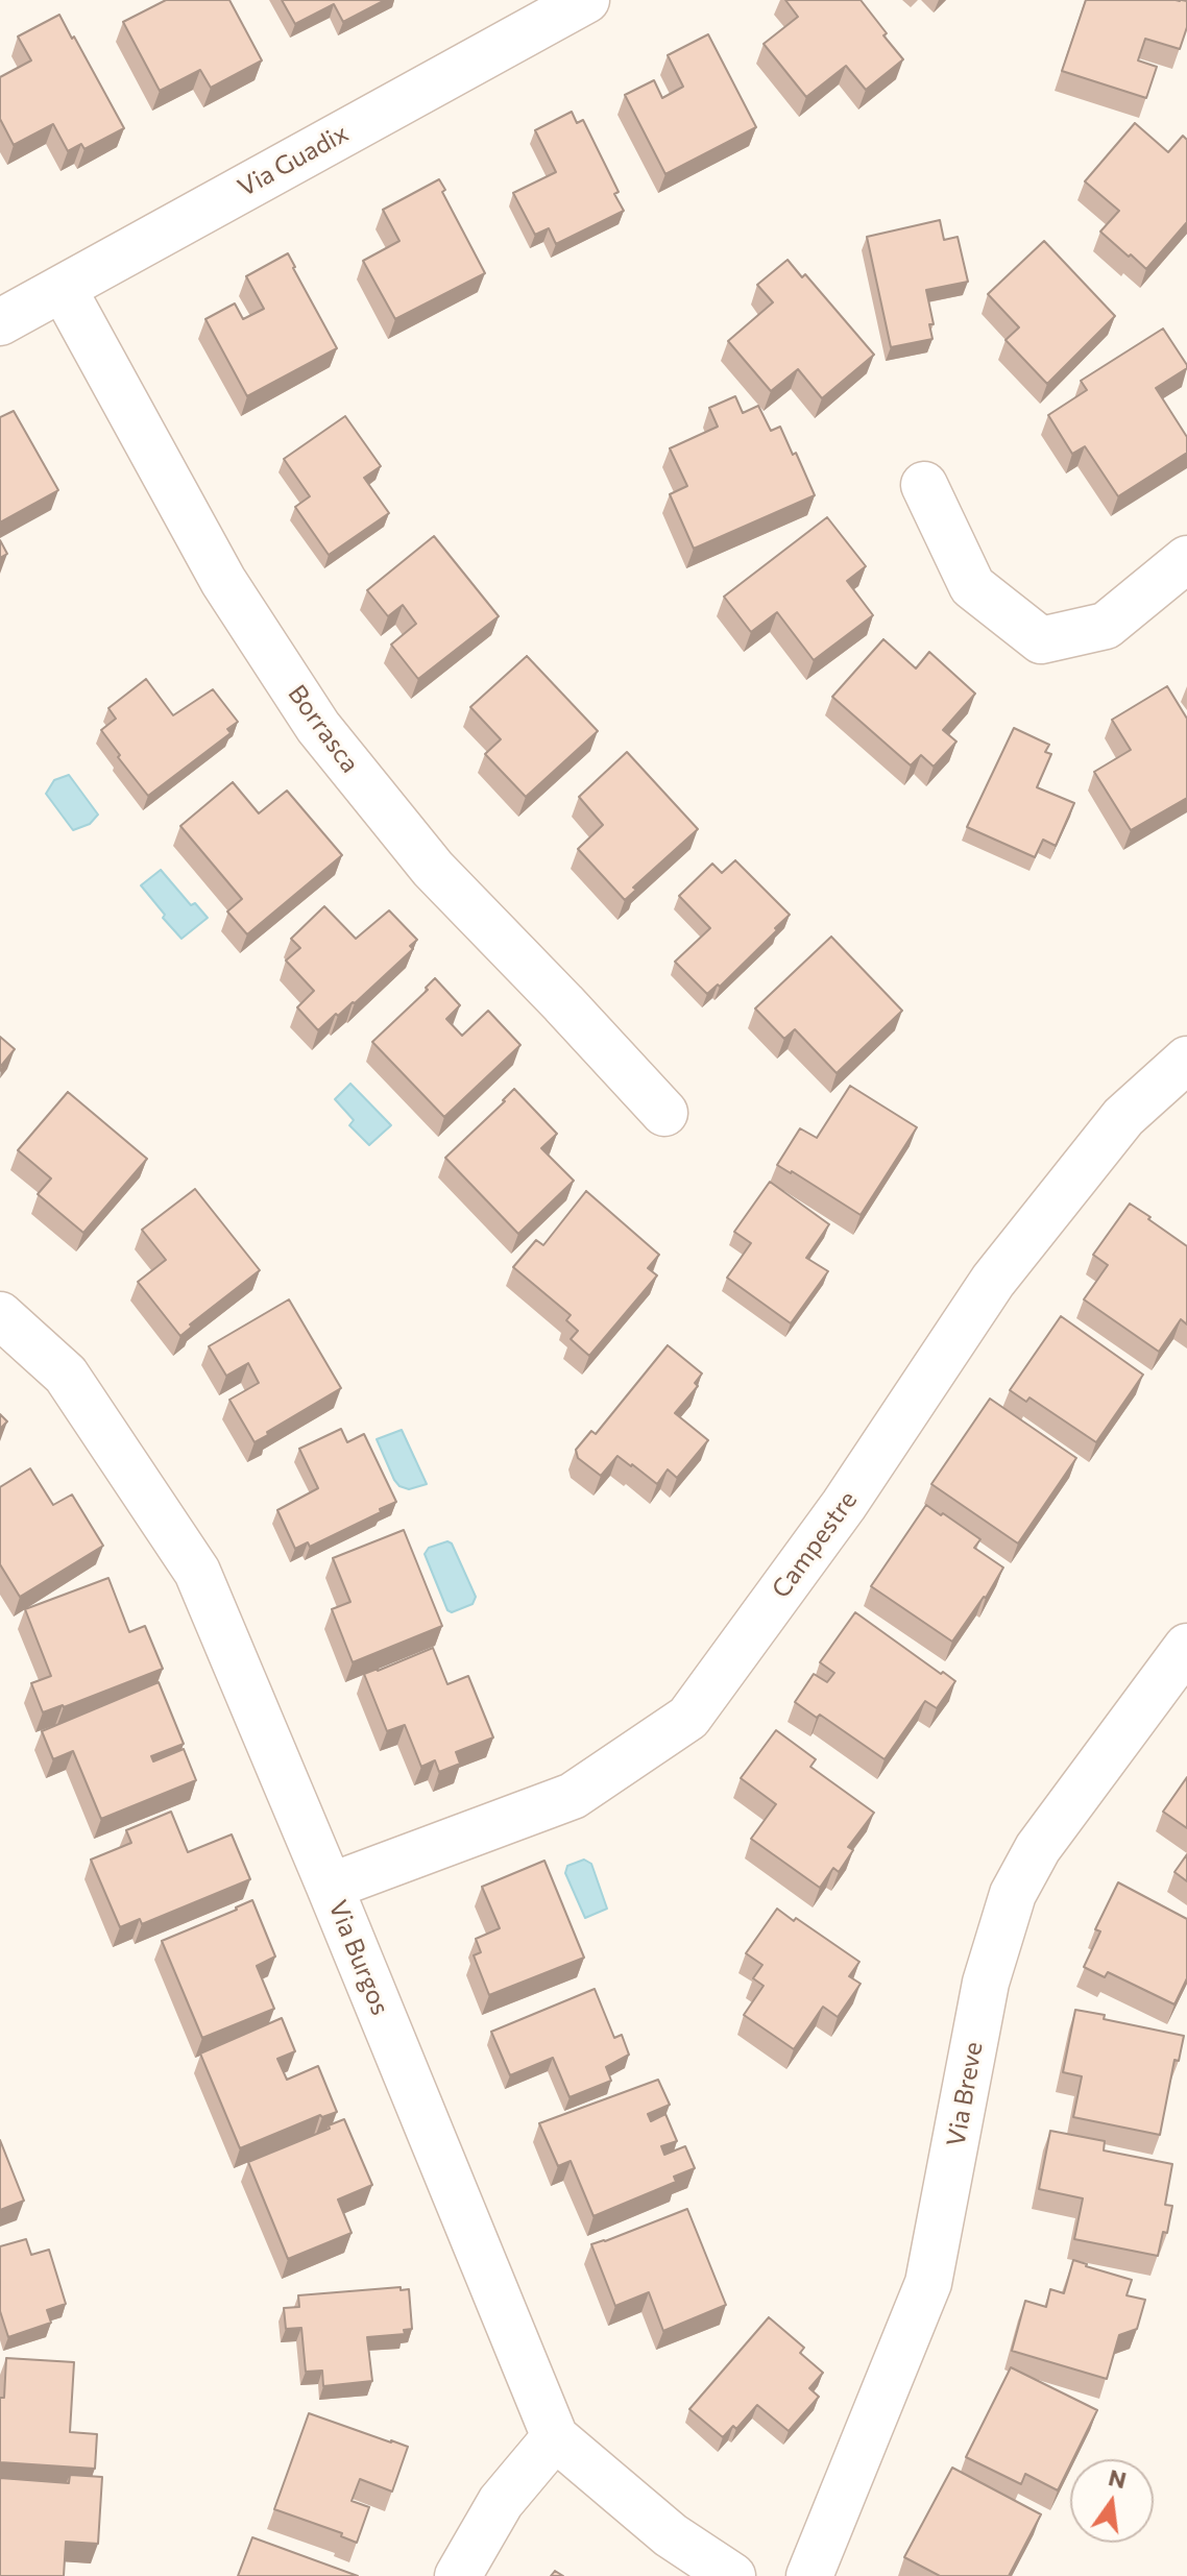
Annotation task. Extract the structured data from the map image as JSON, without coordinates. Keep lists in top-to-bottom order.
{
  "streets": {
    "street": [
      "Via Guadix",
      "Borrasca",
      "Campestre",
      "Via Burgos",
      "Via Breve"
    ]
  },
  "crossings": [
    ["Via Guadix", "Borrasca"],
    ["Campestre", "Via Burgos"]
  ],
  "north": "top"
}
